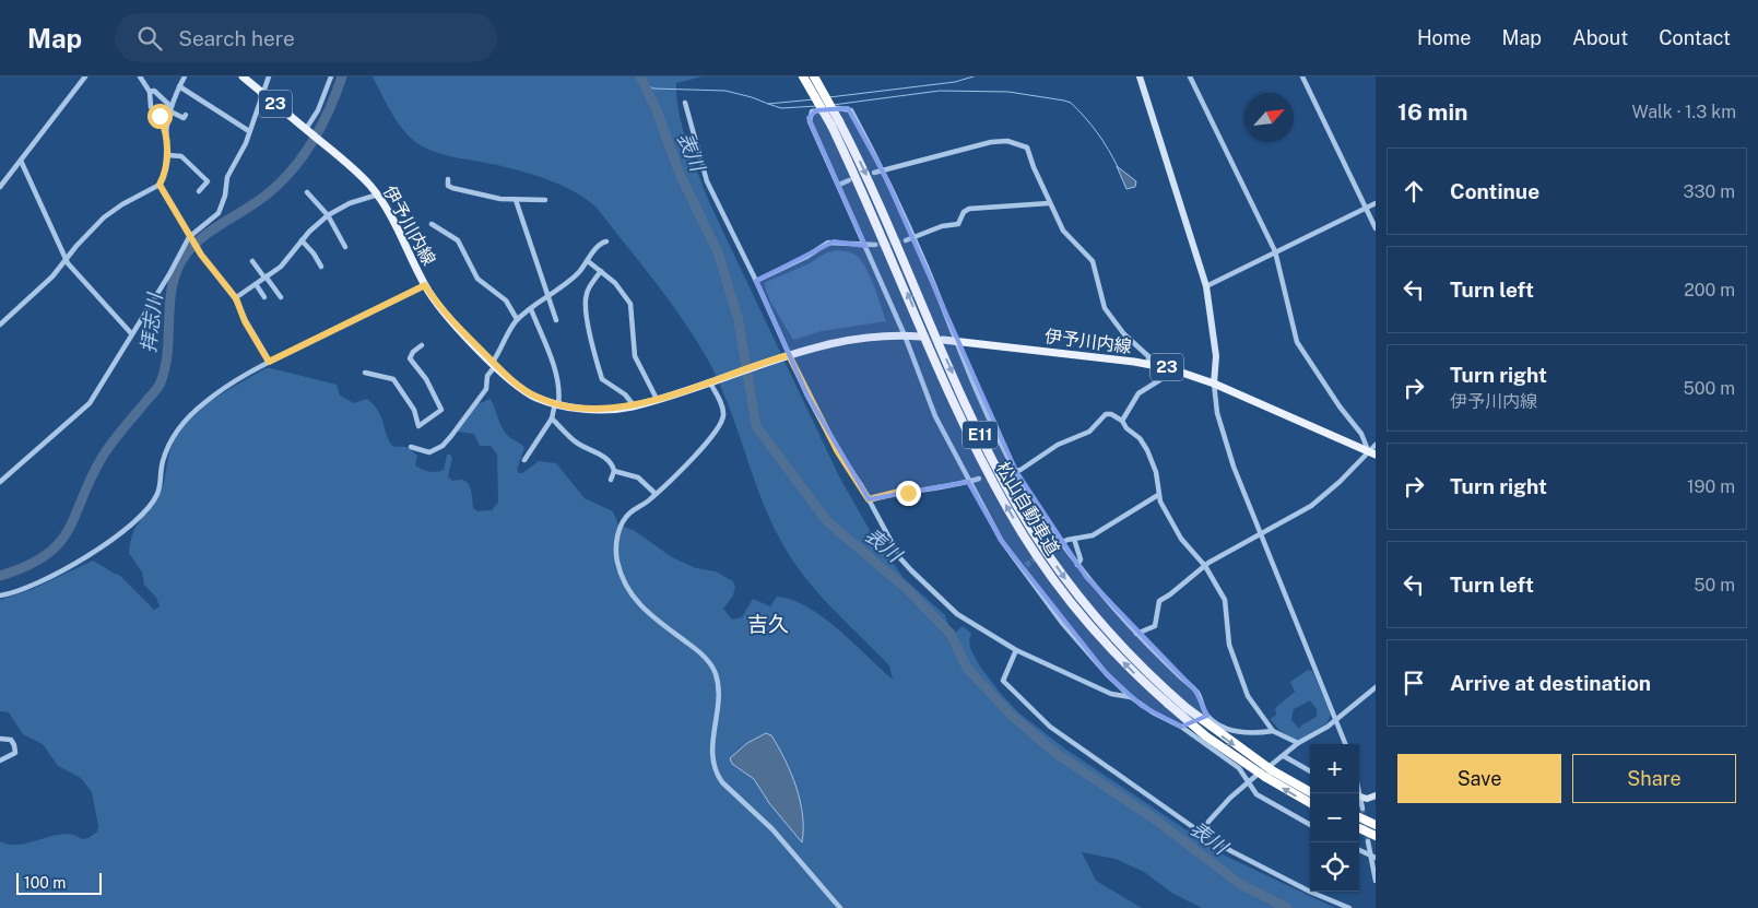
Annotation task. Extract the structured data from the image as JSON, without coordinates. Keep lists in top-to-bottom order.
{
  "streets": {
    "highway": ["E11", "松山自動車道"],
    "main road": ["23", "伊予川内線"]
  },
  "districts": ["吉久"],
  "water": ["表川", "拝志川"],
  "scale_bar": "100 m",
  "north": "top right",
  "page": {
    "header": "Map",
    "search": "Search here",
    "nav": [
      "Home",
      "Map",
      "About",
      "Contact"
    ],
    "heading": ["16 min", "Walk · 1.3 km"],
    "list": [
      ["Continue", "330 m"],
      ["Turn left", "200 m"],
      ["Turn right", "伊予川内線", "500 m"],
      ["Turn right", "190 m"],
      ["Turn left", "50 m"],
      "Arrive at destination"
    ],
    "buttons": ["Save", "Share"],
    "map_buttons": ["+", "−"],
    "scale": "100 m"
  }
}
